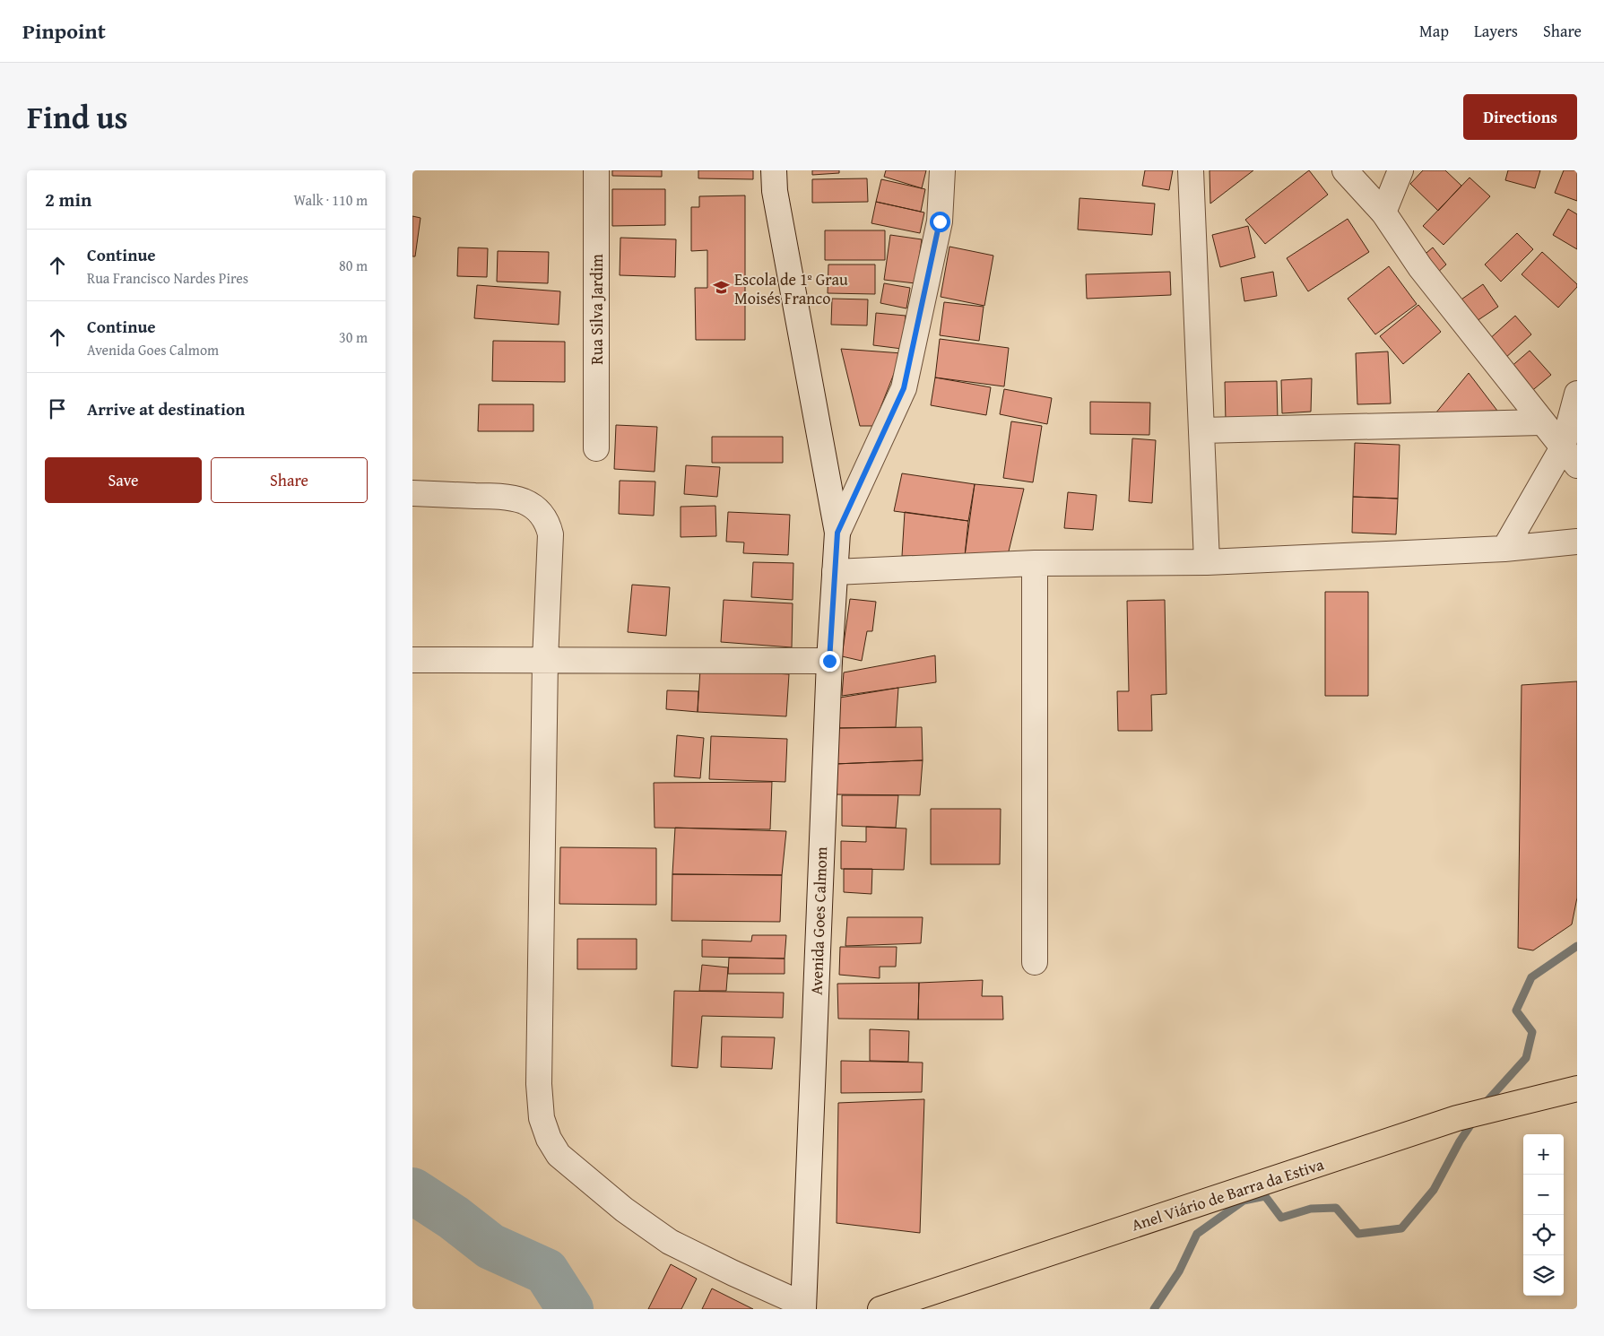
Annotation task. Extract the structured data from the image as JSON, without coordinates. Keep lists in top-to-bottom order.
{
  "streets": {
    "main road": ["Anel Viário de Barra da Estiva"],
    "street": ["Rua Silva Jardim", "Avenida Goes Calmom"]
  },
  "places": {
    "school or university": ["Escola de 1º Grau Moisés Franco"]
  },
  "page": {
    "header": "Pinpoint",
    "nav": ["Map", "Layers", "Share"],
    "title": "Find us",
    "buttons": [
      "Directions",
      ["Save", "Share"]
    ],
    "heading": ["2 min", "Walk · 110 m"],
    "list": [
      ["Continue", "Rua Francisco Nardes Pires", "80 m"],
      ["Continue", "Avenida Goes Calmom", "30 m"],
      "Arrive at destination"
    ],
    "map_buttons": ["+", "−"]
  }
}
